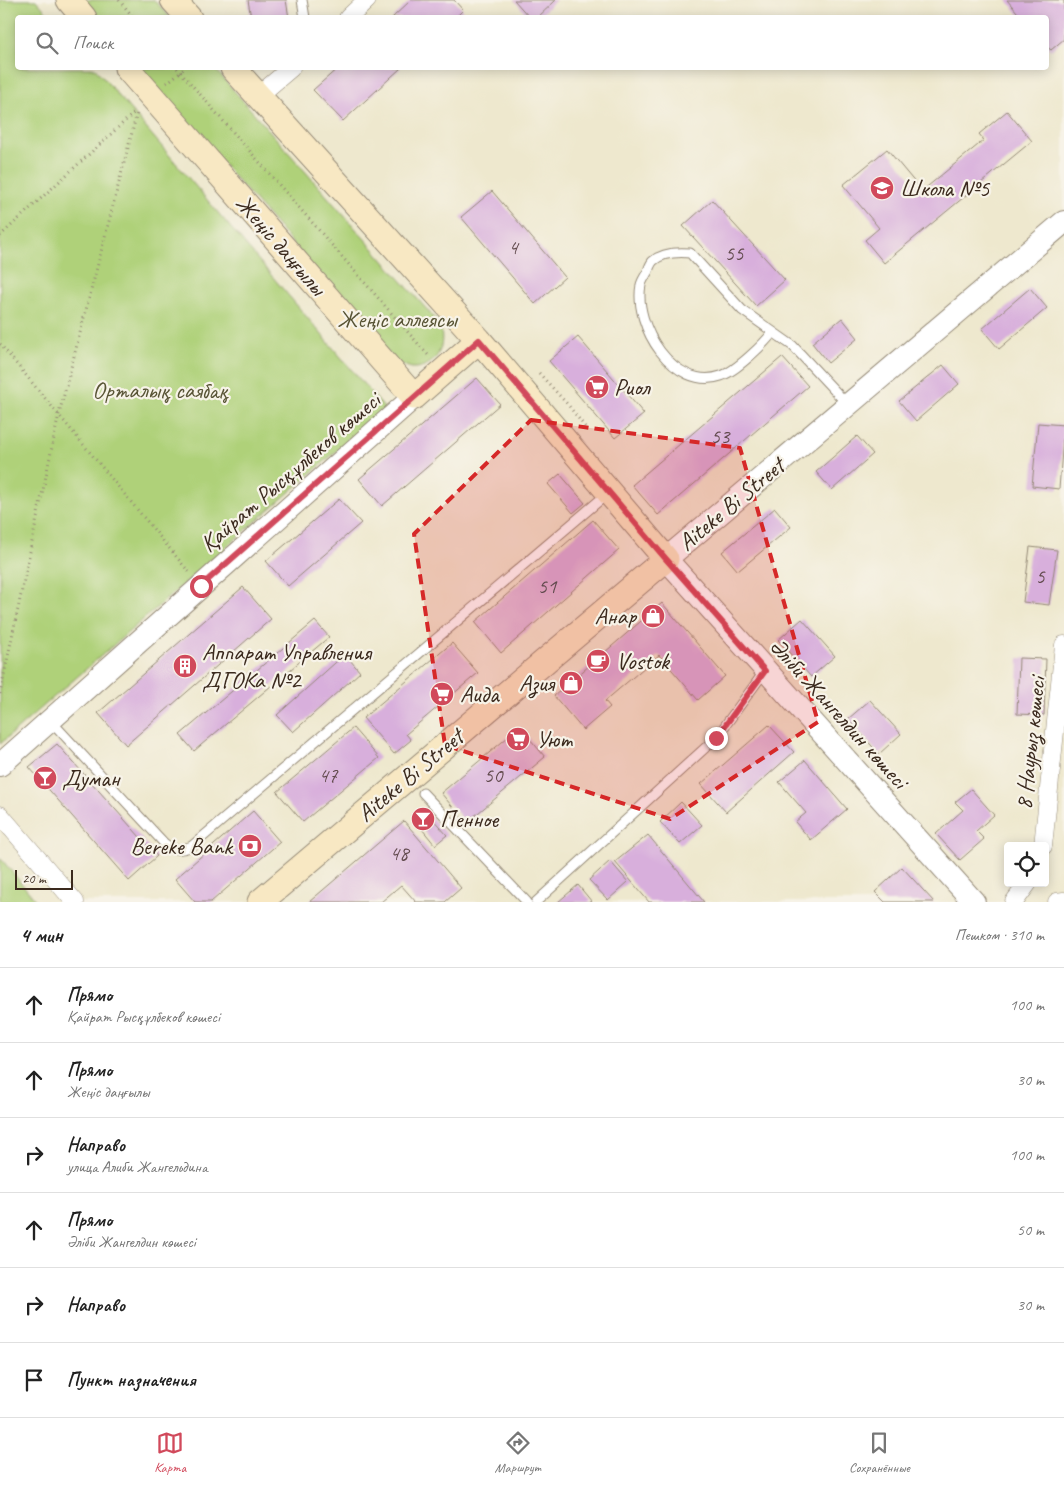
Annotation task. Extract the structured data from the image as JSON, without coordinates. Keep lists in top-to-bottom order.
{
  "streets": {
    "main road": ["Жеңіс даңғылы", "Aiteke Bi Street"],
    "street": ["Қайрат Рысқұлбеков көшесі", "Әліби Жангелдин көшесі", "8 Наурыз көшесі"]
  },
  "crossings": [
    ["Жеңіс даңғылы", "Қайрат Рысқұлбеков көшесі"],
    ["Aiteke Bi Street", "Әліби Жангелдин көшесі"]
  ],
  "parks": ["Жеңіс аллеясы", "Орталық саябақ"],
  "places": {
    "school or university": ["Школа №5"],
    "supermarket": ["Риол", "Аида", "Уют"],
    "shop": ["Анар", "Азия"],
    "cafe": ["Vostok"],
    "building": ["Аппарат Управления ДГОКа №2"],
    "bar": ["Думан", "Пенное"],
    "bank": ["Bereke Bank"]
  },
  "house_numbers": [
    "4",
    "55",
    "53",
    "5",
    "51",
    "47",
    "50",
    "48"
  ],
  "scale_bar": "20 m",
  "page": {
    "search": "Поиск",
    "scale": "20 m",
    "heading": ["4 мин", "Пешком · 310 m"],
    "list": [
      ["Прямо", "Қайрат Рысқұлбеков көшесі", "100 m"],
      ["Прямо", "Жеңіс даңғылы", "30 m"],
      ["Направо", "улица Алиби Жангельдина", "100 m"],
      ["Прямо", "Әліби Жангелдин көшесі", "50 m"],
      ["Направо", "30 m"],
      "Пункт назначения"
    ],
    "nav": ["Карта", "Маршрут", "Сохранённые"]
  }
}
